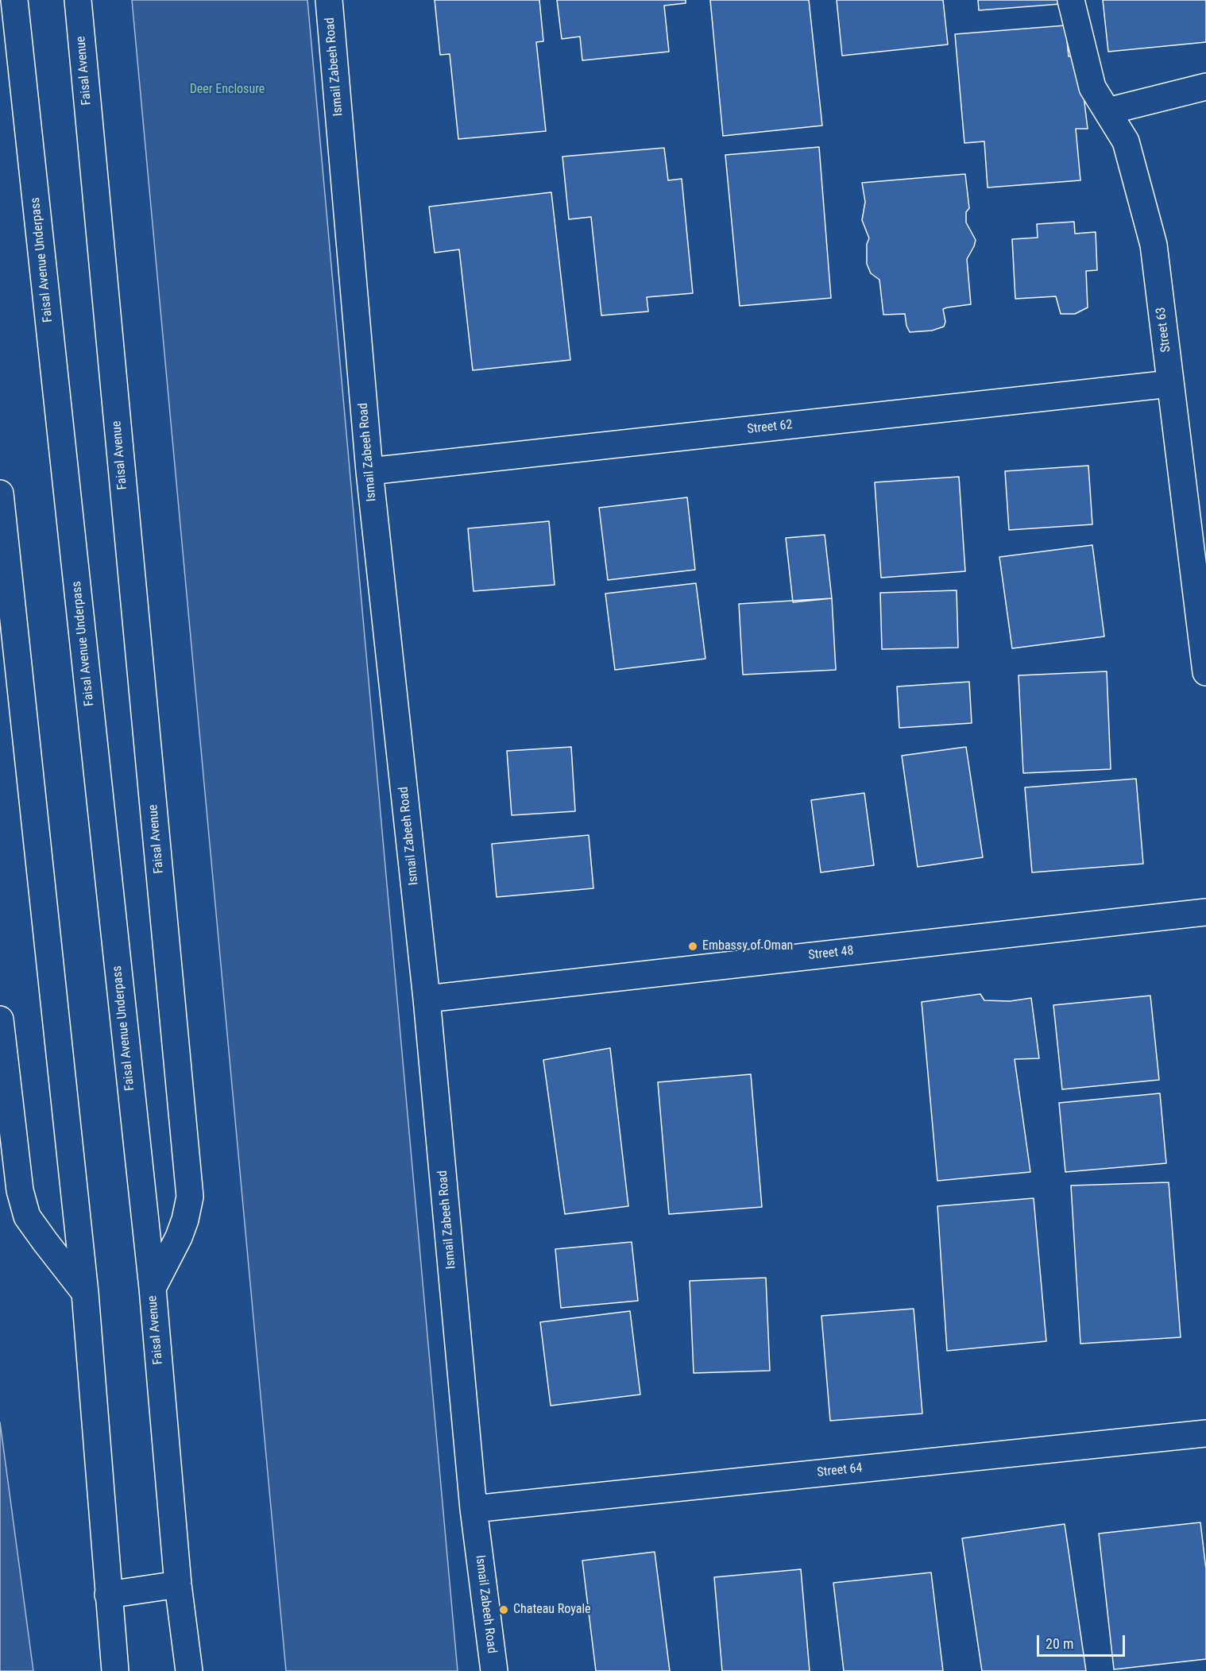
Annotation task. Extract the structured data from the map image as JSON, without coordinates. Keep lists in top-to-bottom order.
{
  "streets": {
    "street": [
      "Ismail Zabeeh Road",
      "Faisal Avenue",
      "Faisal Avenue Underpass",
      "Street 63",
      "Street 62",
      "Street 48",
      "Street 64"
    ]
  },
  "crossings": [
    ["Ismail Zabeeh Road", "Street 62"],
    ["Ismail Zabeeh Road", "Street 48"],
    ["Ismail Zabeeh Road", "Street 64"],
    ["Faisal Avenue", "Faisal Avenue Underpass"],
    ["Street 63", "Street 62"]
  ],
  "parks": ["Deer Enclosure"],
  "places": ["Embassy of Oman", "Chateau Royale"],
  "scale_bar": "20 m"
}
